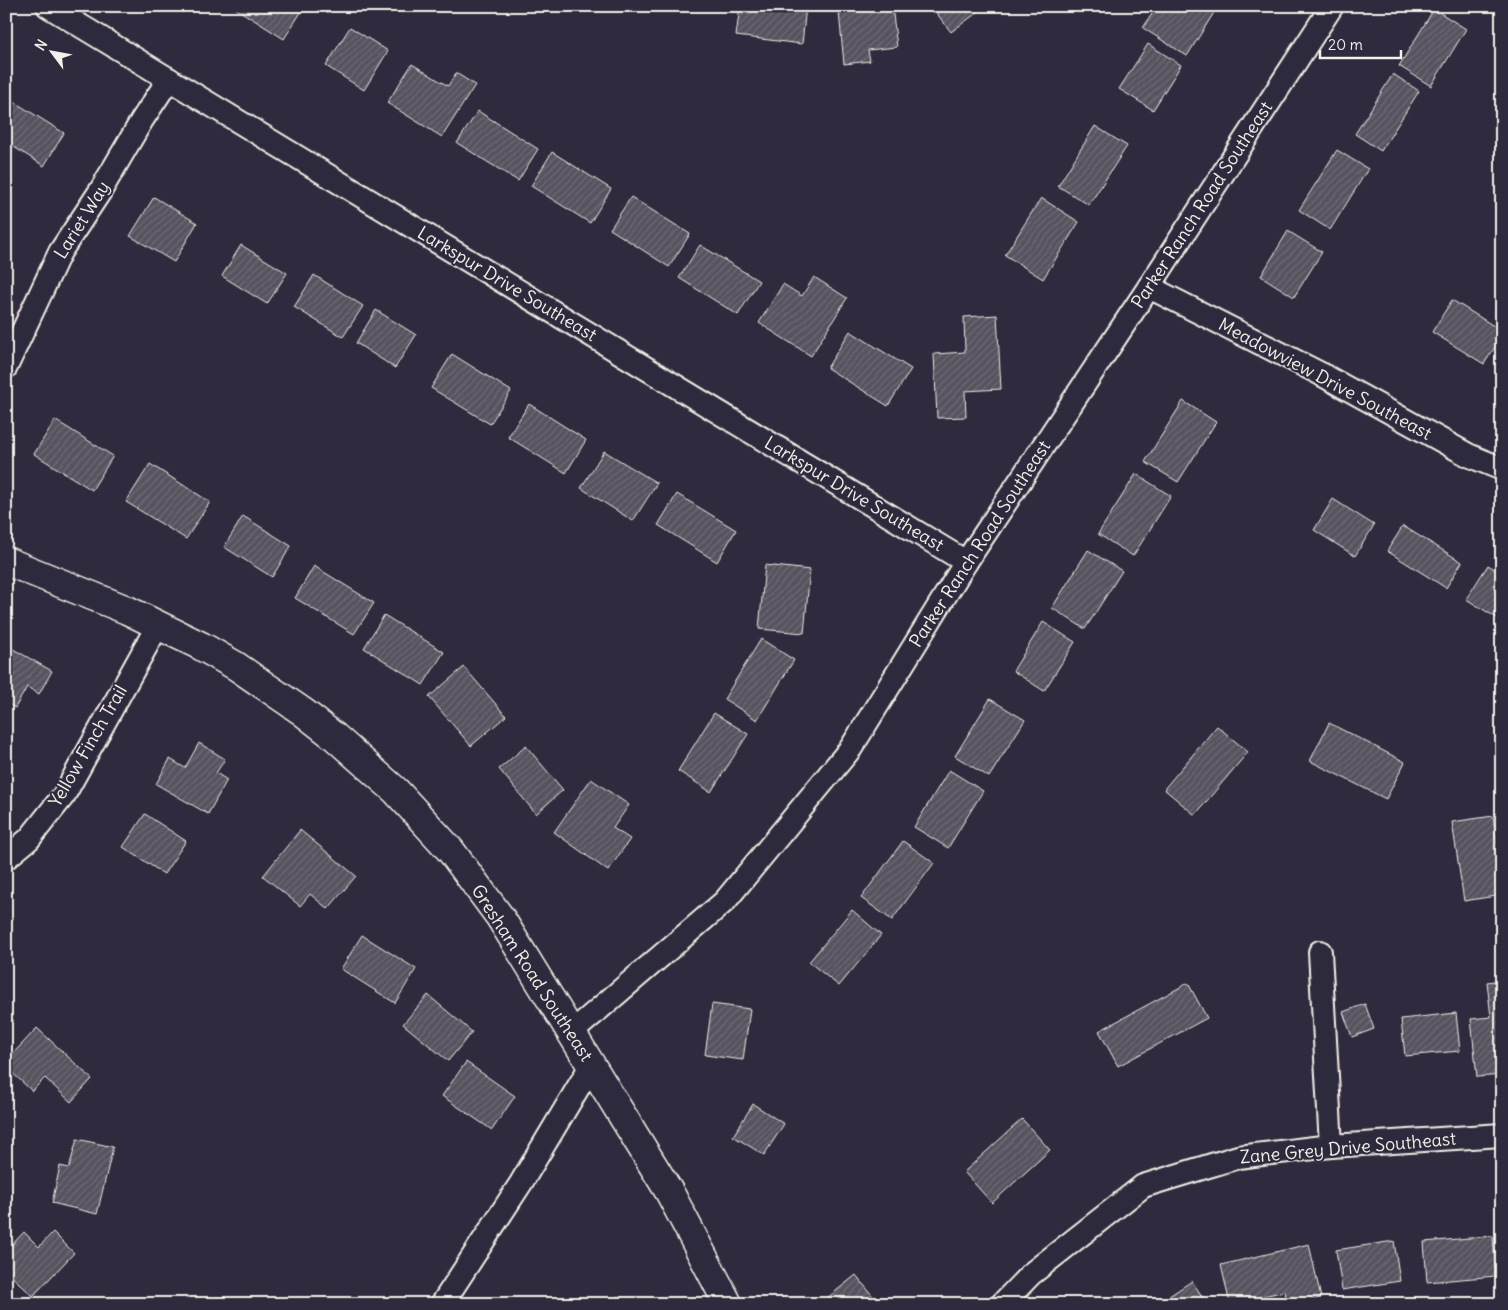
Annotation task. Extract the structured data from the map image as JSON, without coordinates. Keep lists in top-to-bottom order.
{
  "streets": {
    "street": [
      "Parker Ranch Road Southeast",
      "Lariet Way",
      "Larkspur Drive Southeast",
      "Meadowview Drive Southeast",
      "Yellow Finch Trail",
      "Gresham Road Southeast",
      "Zane Grey Drive Southeast"
    ]
  },
  "crossings": [
    ["Parker Ranch Road Southeast", "Larkspur Drive Southeast"],
    ["Parker Ranch Road Southeast", "Meadowview Drive Southeast"],
    ["Parker Ranch Road Southeast", "Gresham Road Southeast"],
    ["Lariet Way", "Larkspur Drive Southeast"],
    ["Yellow Finch Trail", "Gresham Road Southeast"]
  ],
  "scale_bar": "20 m",
  "north": "top left"
}
